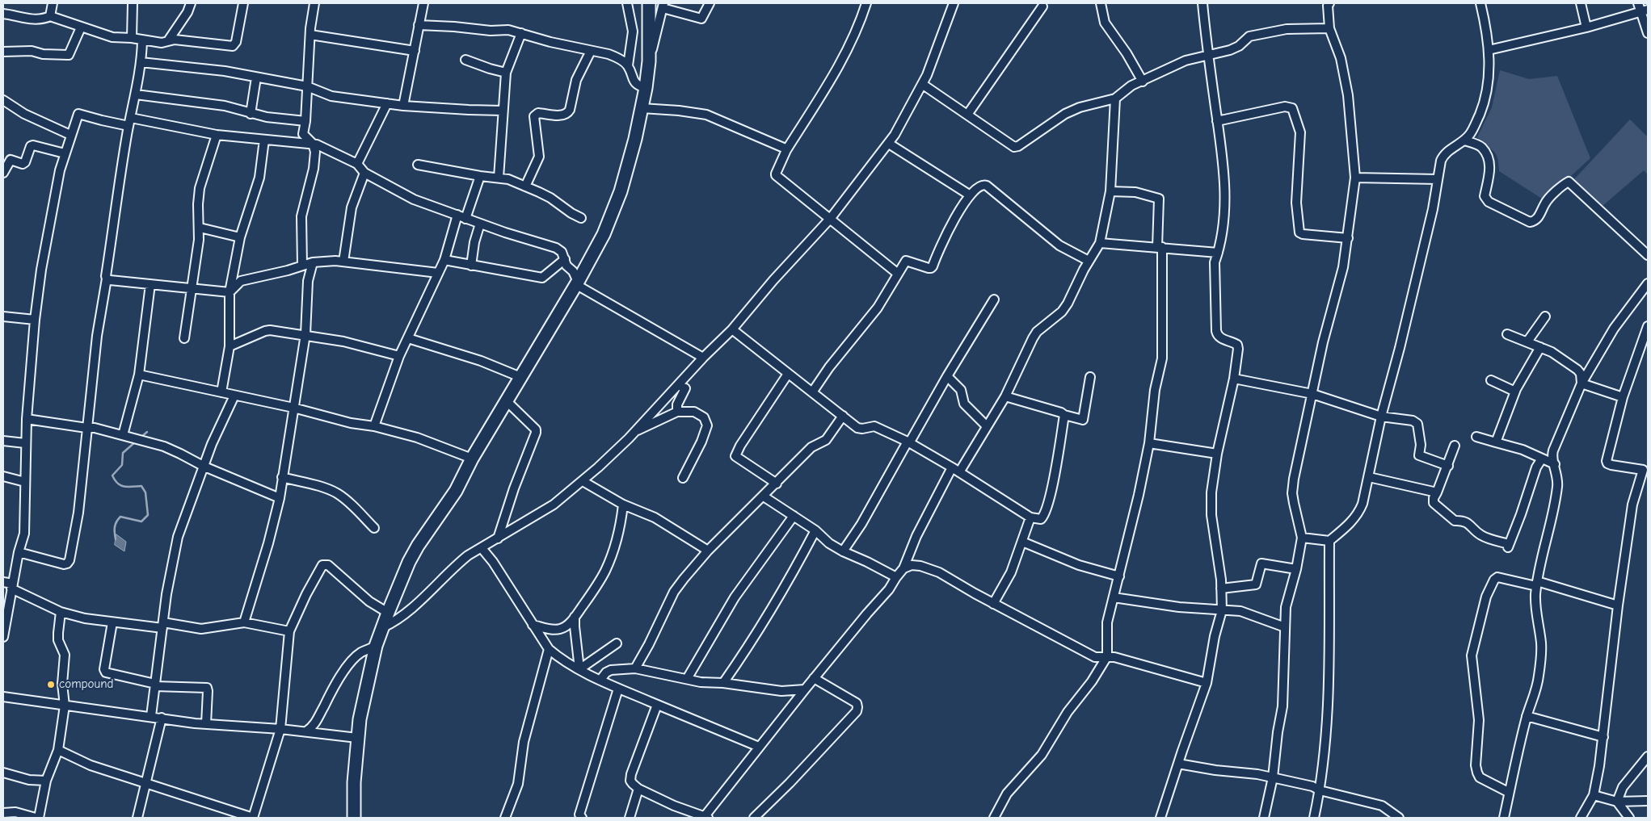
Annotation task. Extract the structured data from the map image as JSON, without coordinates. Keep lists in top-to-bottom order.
{
  "places": ["compound"]
}
